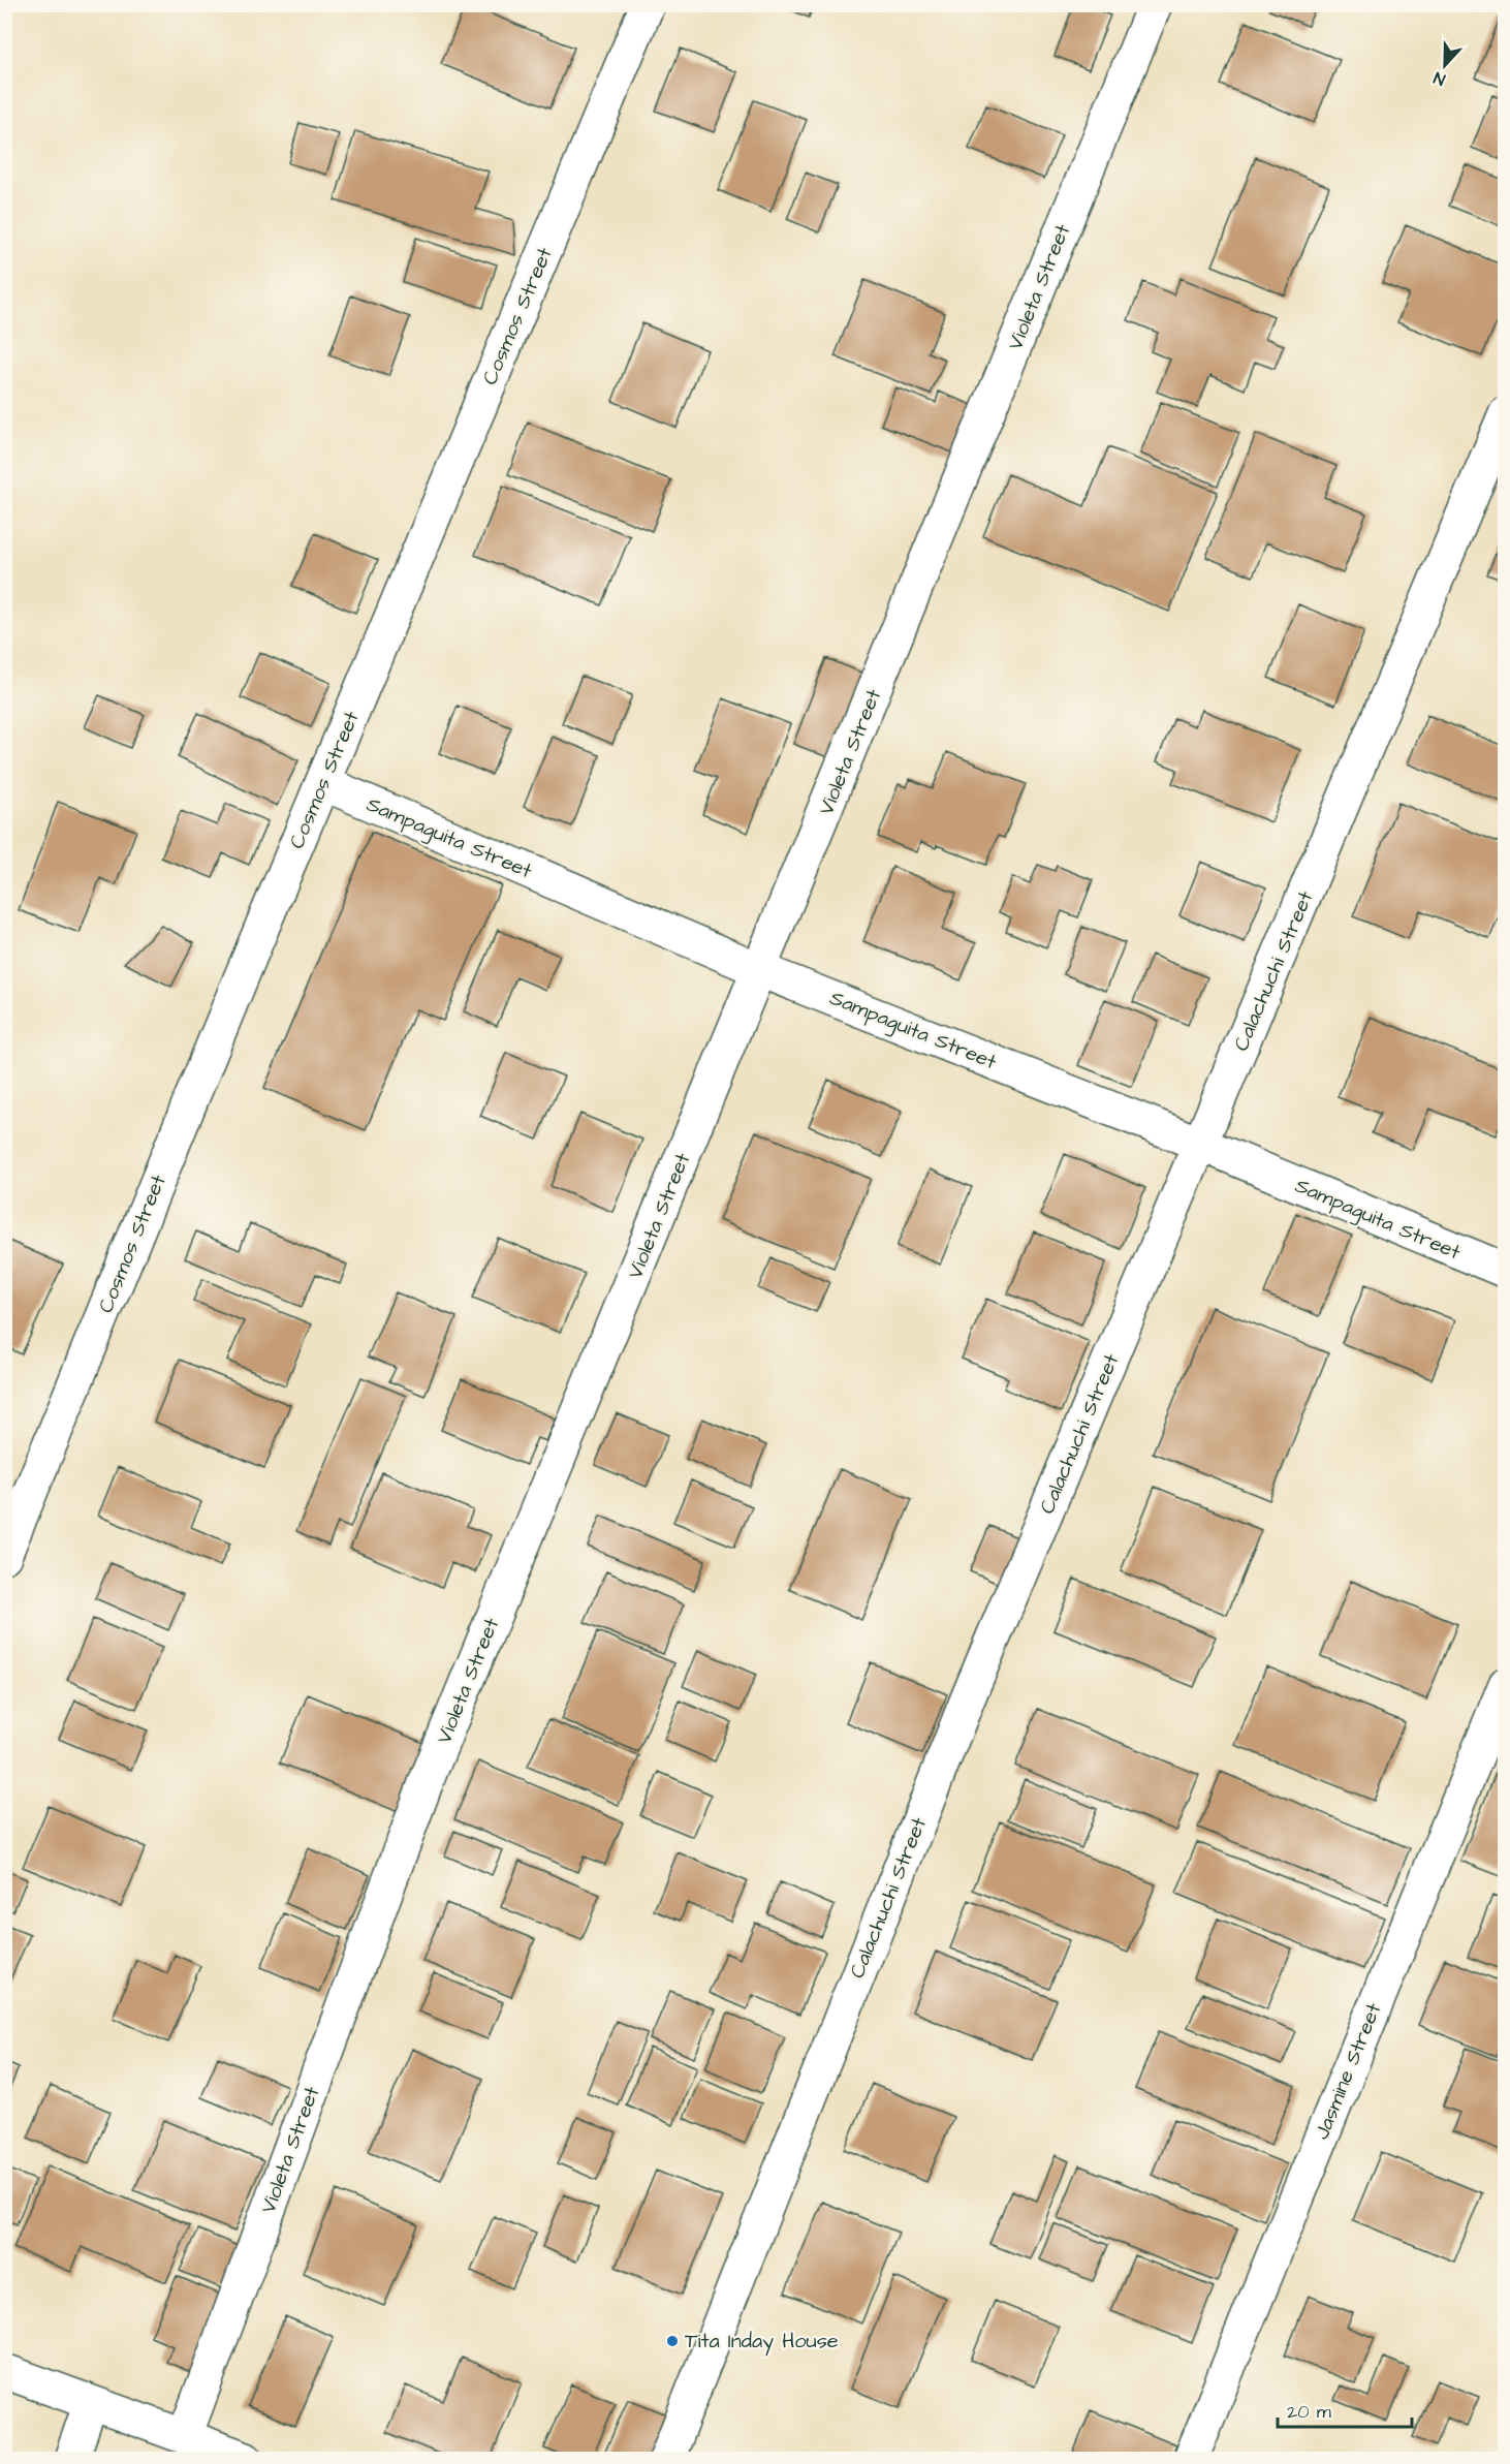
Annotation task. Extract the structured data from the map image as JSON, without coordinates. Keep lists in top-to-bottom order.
{
  "streets": {
    "street": [
      "Violeta Street",
      "Cosmos Street",
      "Sampaguita Street",
      "Calachuchi Street",
      "Jasmine Street"
    ]
  },
  "crossings": [
    ["Violeta Street", "Sampaguita Street"],
    ["Cosmos Street", "Sampaguita Street"],
    ["Sampaguita Street", "Calachuchi Street"]
  ],
  "places": ["Tita Inday House"],
  "scale_bar": "20 m",
  "north": "bottom"
}
